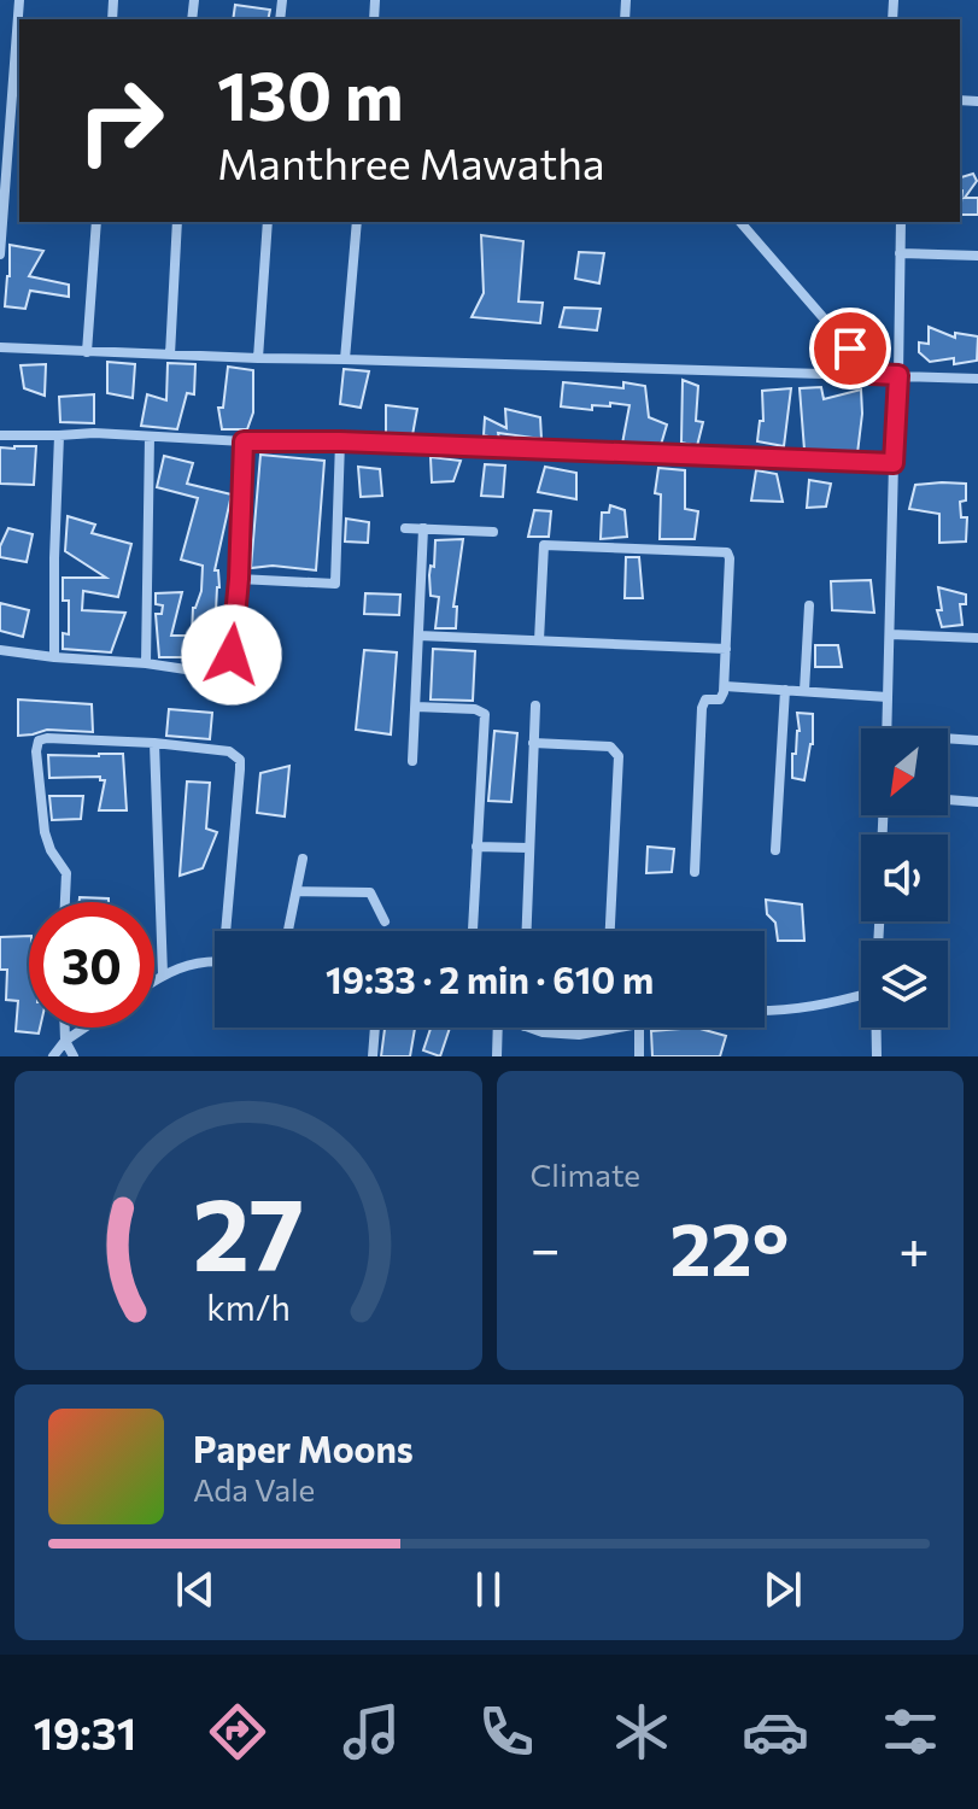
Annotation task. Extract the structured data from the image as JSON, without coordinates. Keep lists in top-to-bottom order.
{
  "north": "bottom left",
  "page": {
    "turn": ["130 m", "Manthree Mawatha"],
    "limit": "30",
    "trip": "19:33 · 2 min · 610 m",
    "tile": "Climate",
    "heat": ["−", "22°", "+"],
    "song": ["Paper Moons", "Ada Vale"],
    "tabs": "19:31",
    "gauge": ["27", "km/h"]
  }
}
